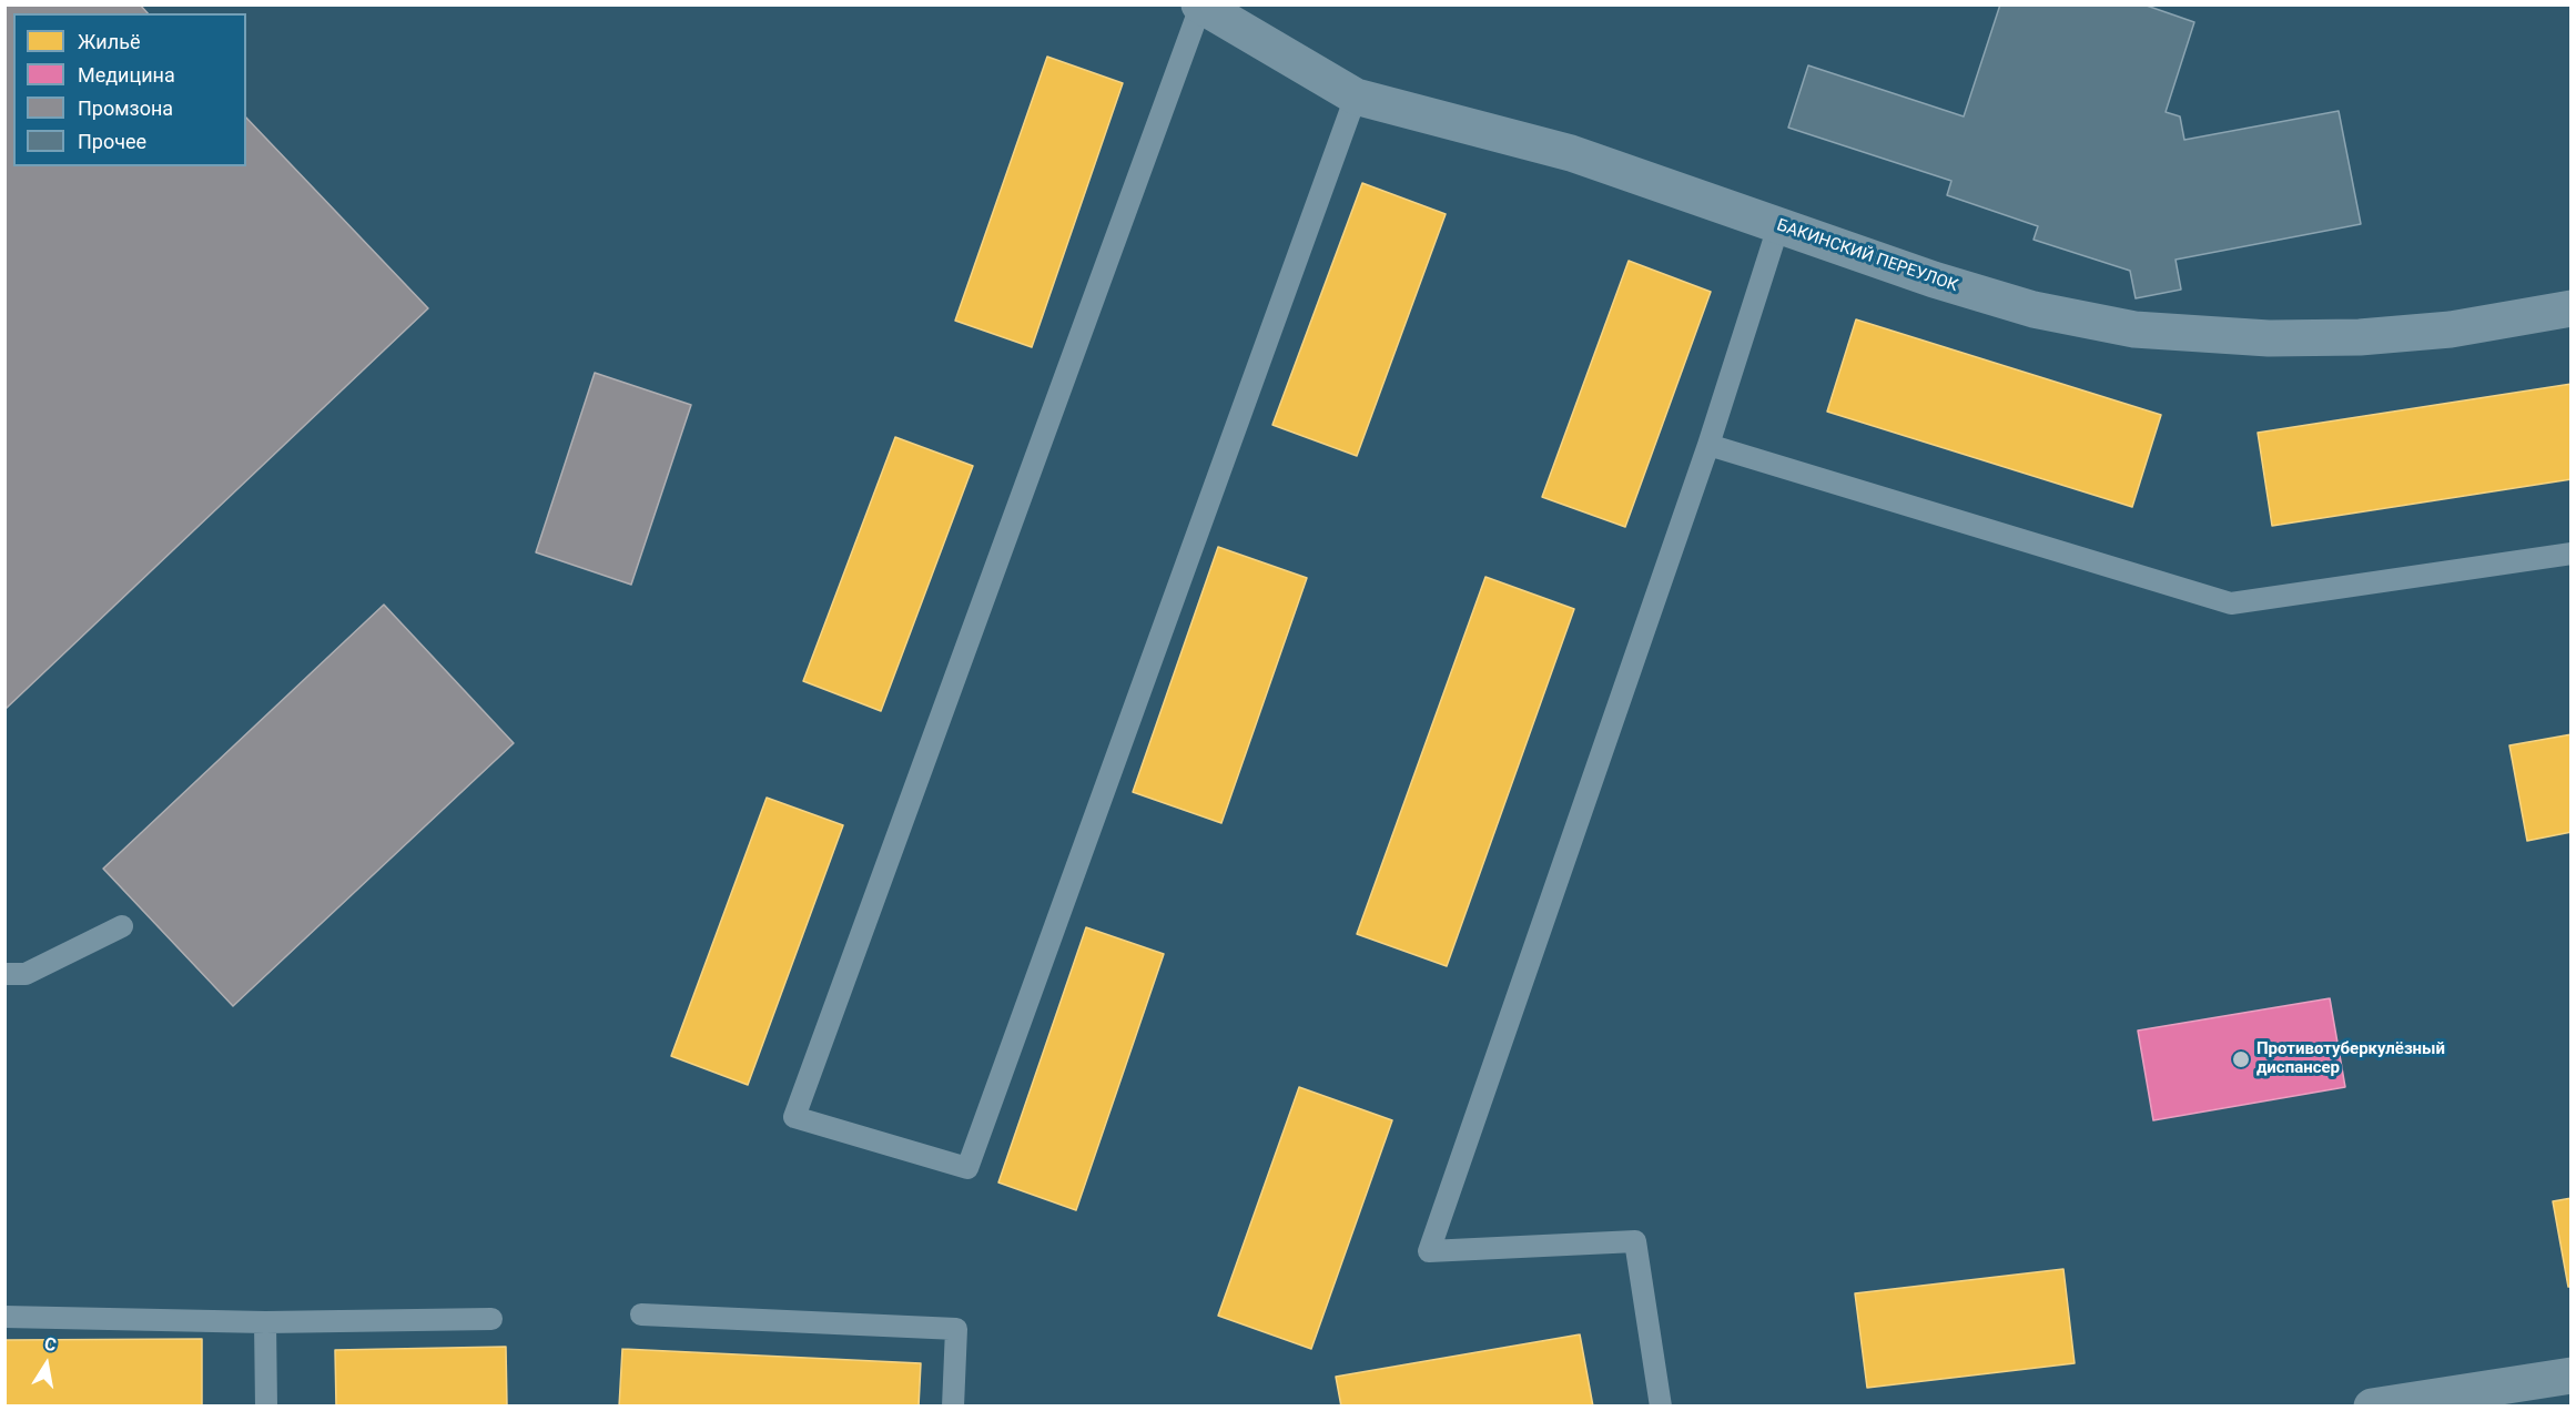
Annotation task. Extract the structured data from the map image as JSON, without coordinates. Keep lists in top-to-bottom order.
{
  "streets": {
    "street": ["БАКИНСКИЙ ПЕРЕУЛОК"]
  },
  "places": ["Противотуберкулёзный диспансер"],
  "legend": [
    "Жильё",
    "Медицина",
    "Промзона",
    "Прочее"
  ],
  "north": "top"
}
